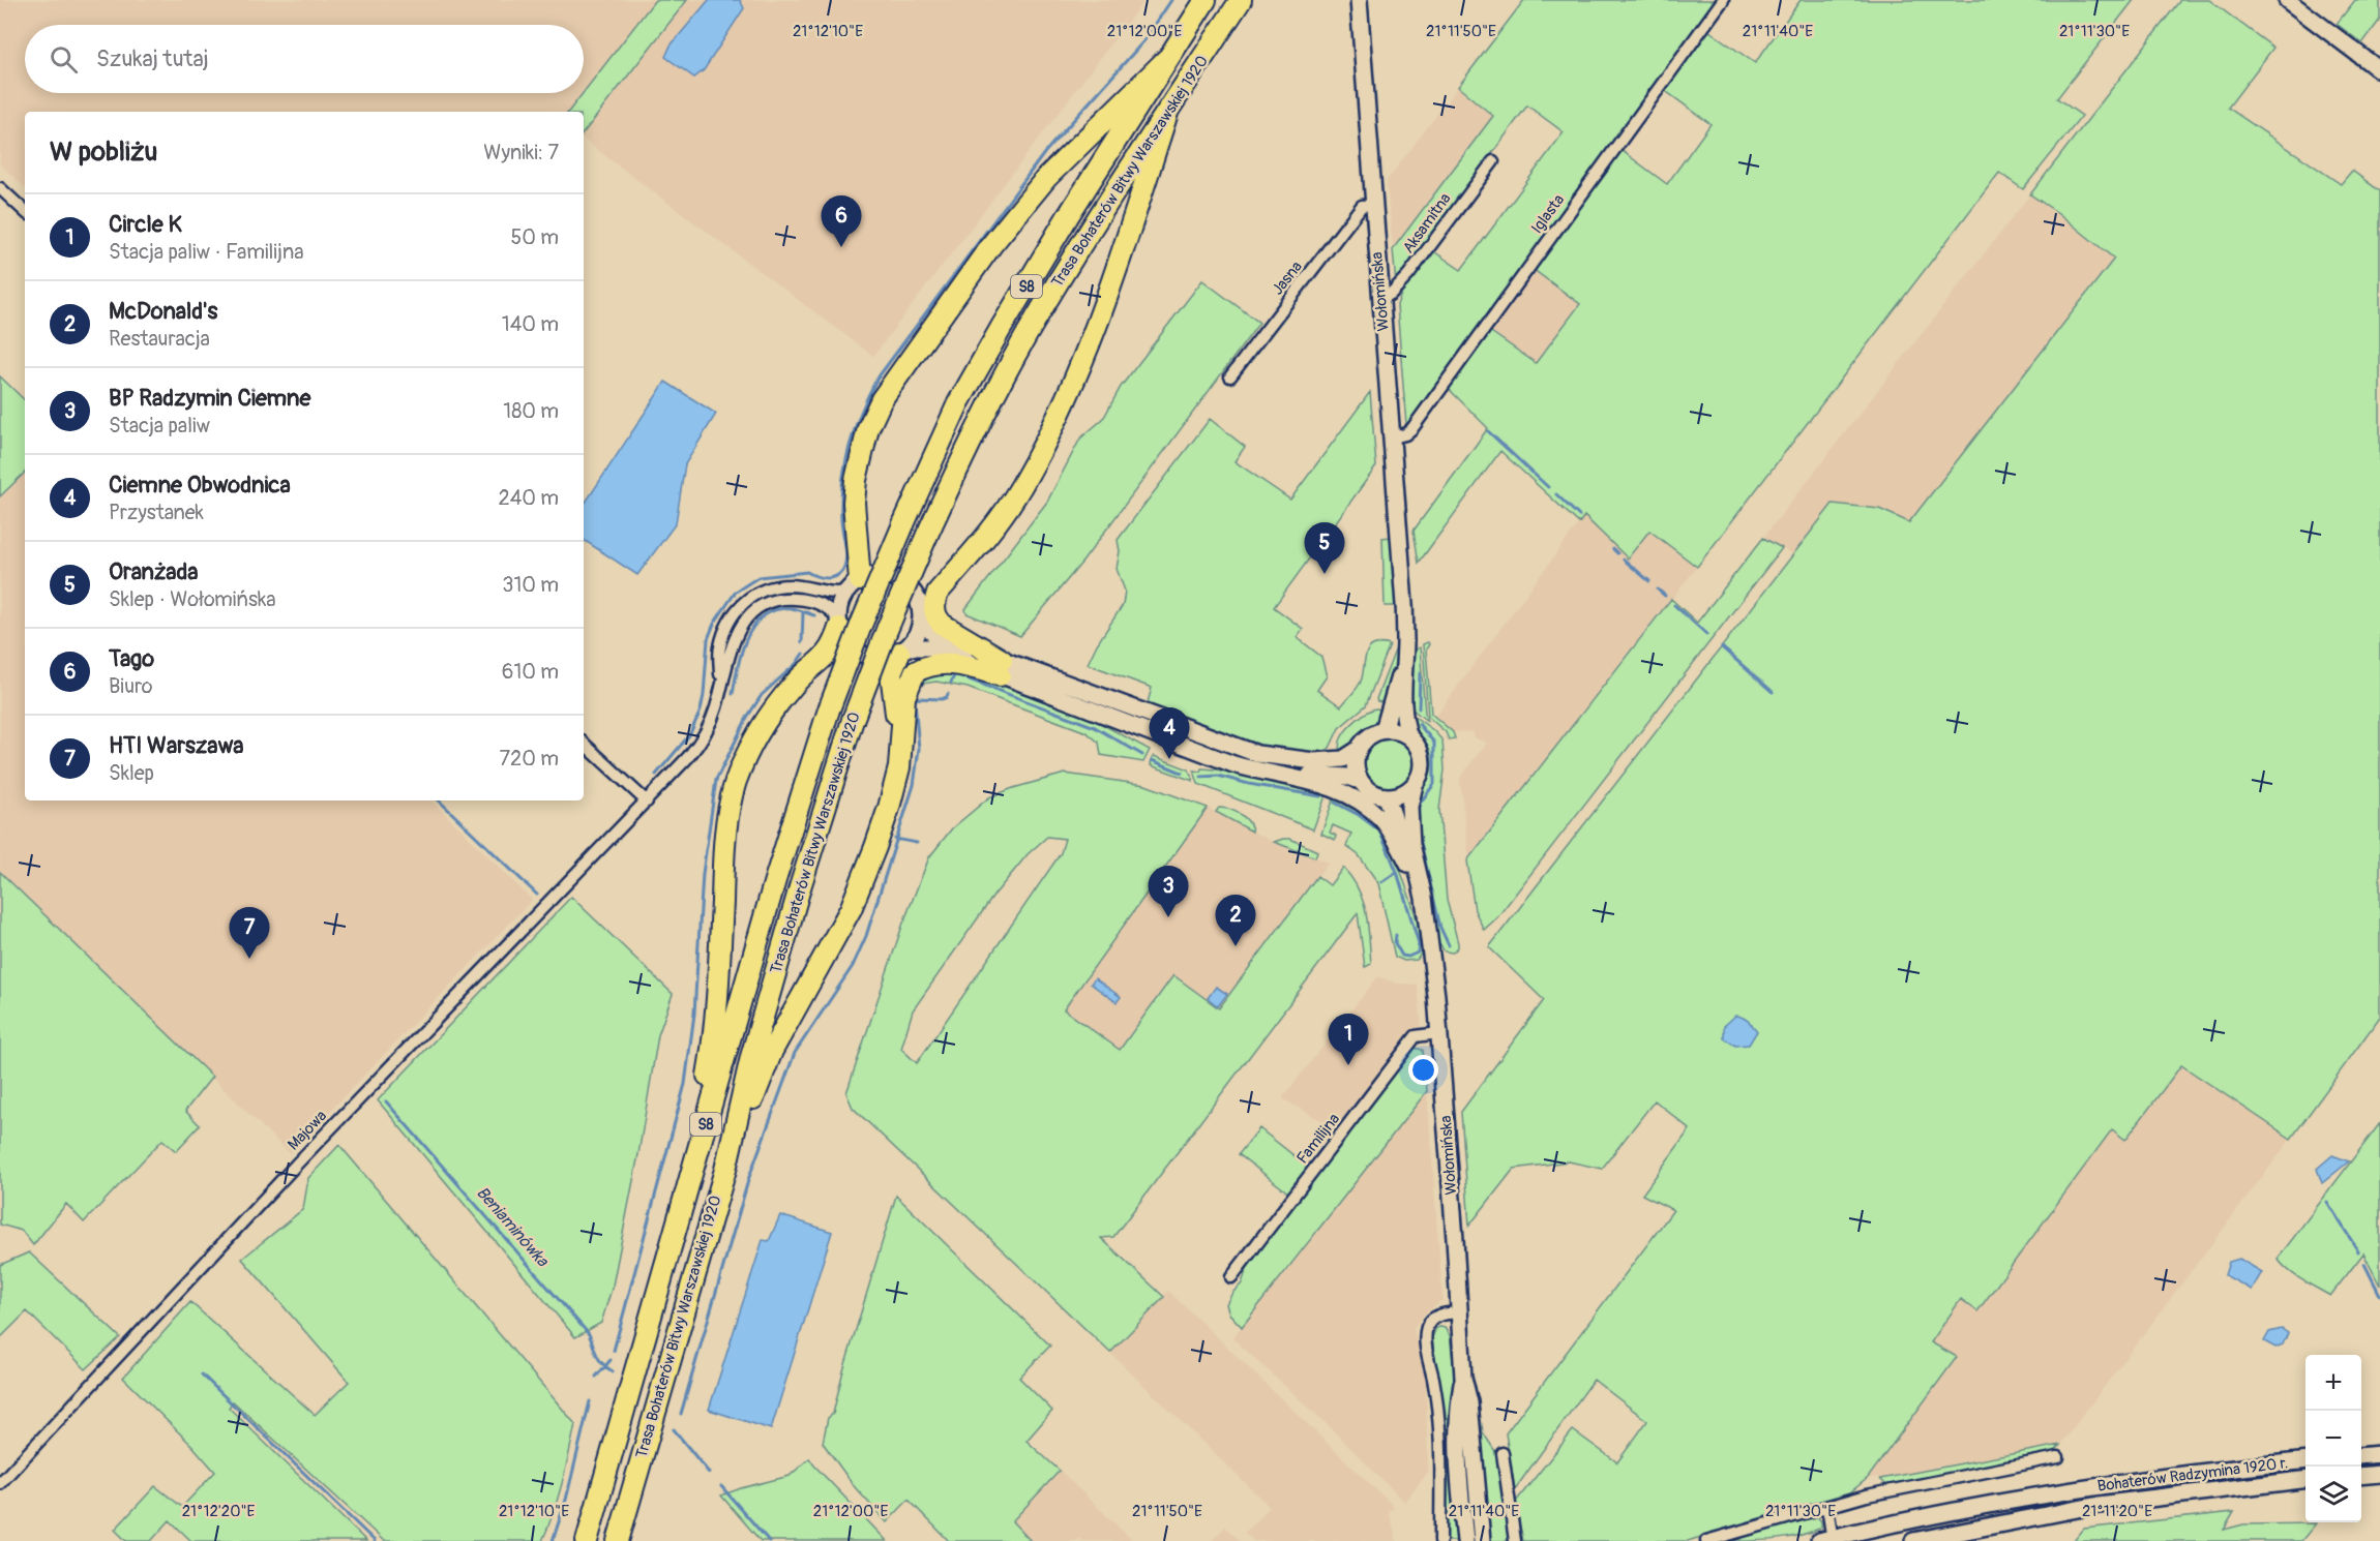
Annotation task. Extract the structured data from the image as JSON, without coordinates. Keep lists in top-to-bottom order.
{
  "streets": {
    "highway": ["Trasa Bohaterów Bitwy Warszawskiej 1920", "S8"],
    "main road": ["Wołomińska", "Bohaterów Radzymina 1920 r."],
    "street": [
      "Iglasta",
      "Aksamitna",
      "Jasna",
      "Majowa",
      "Familijna"
    ]
  },
  "crossings": [
    ["Iglasta", "Wołomińska"],
    ["Aksamitna", "Wołomińska"],
    ["Jasna", "Wołomińska"],
    ["Wołomińska", "Familijna"]
  ],
  "water": ["Beniaminówka"],
  "page": {
    "search": "Szukaj tutaj",
    "heading": ["W pobliżu", "Wyniki: 7"],
    "list": [
      {
        "mark": "1",
        "name": "Circle K",
        "note": "Stacja paliw · Familijna",
        "value": "50 m"
      },
      {
        "mark": "2",
        "name": "McDonald's",
        "note": "Restauracja",
        "value": "140 m"
      },
      {
        "mark": "3",
        "name": "BP Radzymin Ciemne",
        "note": "Stacja paliw",
        "value": "180 m"
      },
      {
        "mark": "4",
        "name": "Ciemne Obwodnica",
        "note": "Przystanek",
        "value": "240 m"
      },
      {
        "mark": "5",
        "name": "Oranżada",
        "note": "Sklep · Wołomińska",
        "value": "310 m"
      },
      {
        "mark": "6",
        "name": "Tago",
        "note": "Biuro",
        "value": "610 m"
      },
      {
        "mark": "7",
        "name": "HTI Warszawa",
        "note": "Sklep",
        "value": "720 m"
      }
    ],
    "pins": [
      "6",
      "5",
      "4",
      "3",
      "2",
      "7",
      "1"
    ],
    "map_buttons": ["+", "−"]
  },
  "coordinates": [
    "21°12'10\"E",
    "21°12'00\"E",
    "21°11'50\"E",
    "21°11'40\"E",
    "21°11'30\"E",
    "21°12'20\"E",
    "21°11'20\"E"
  ]
}
